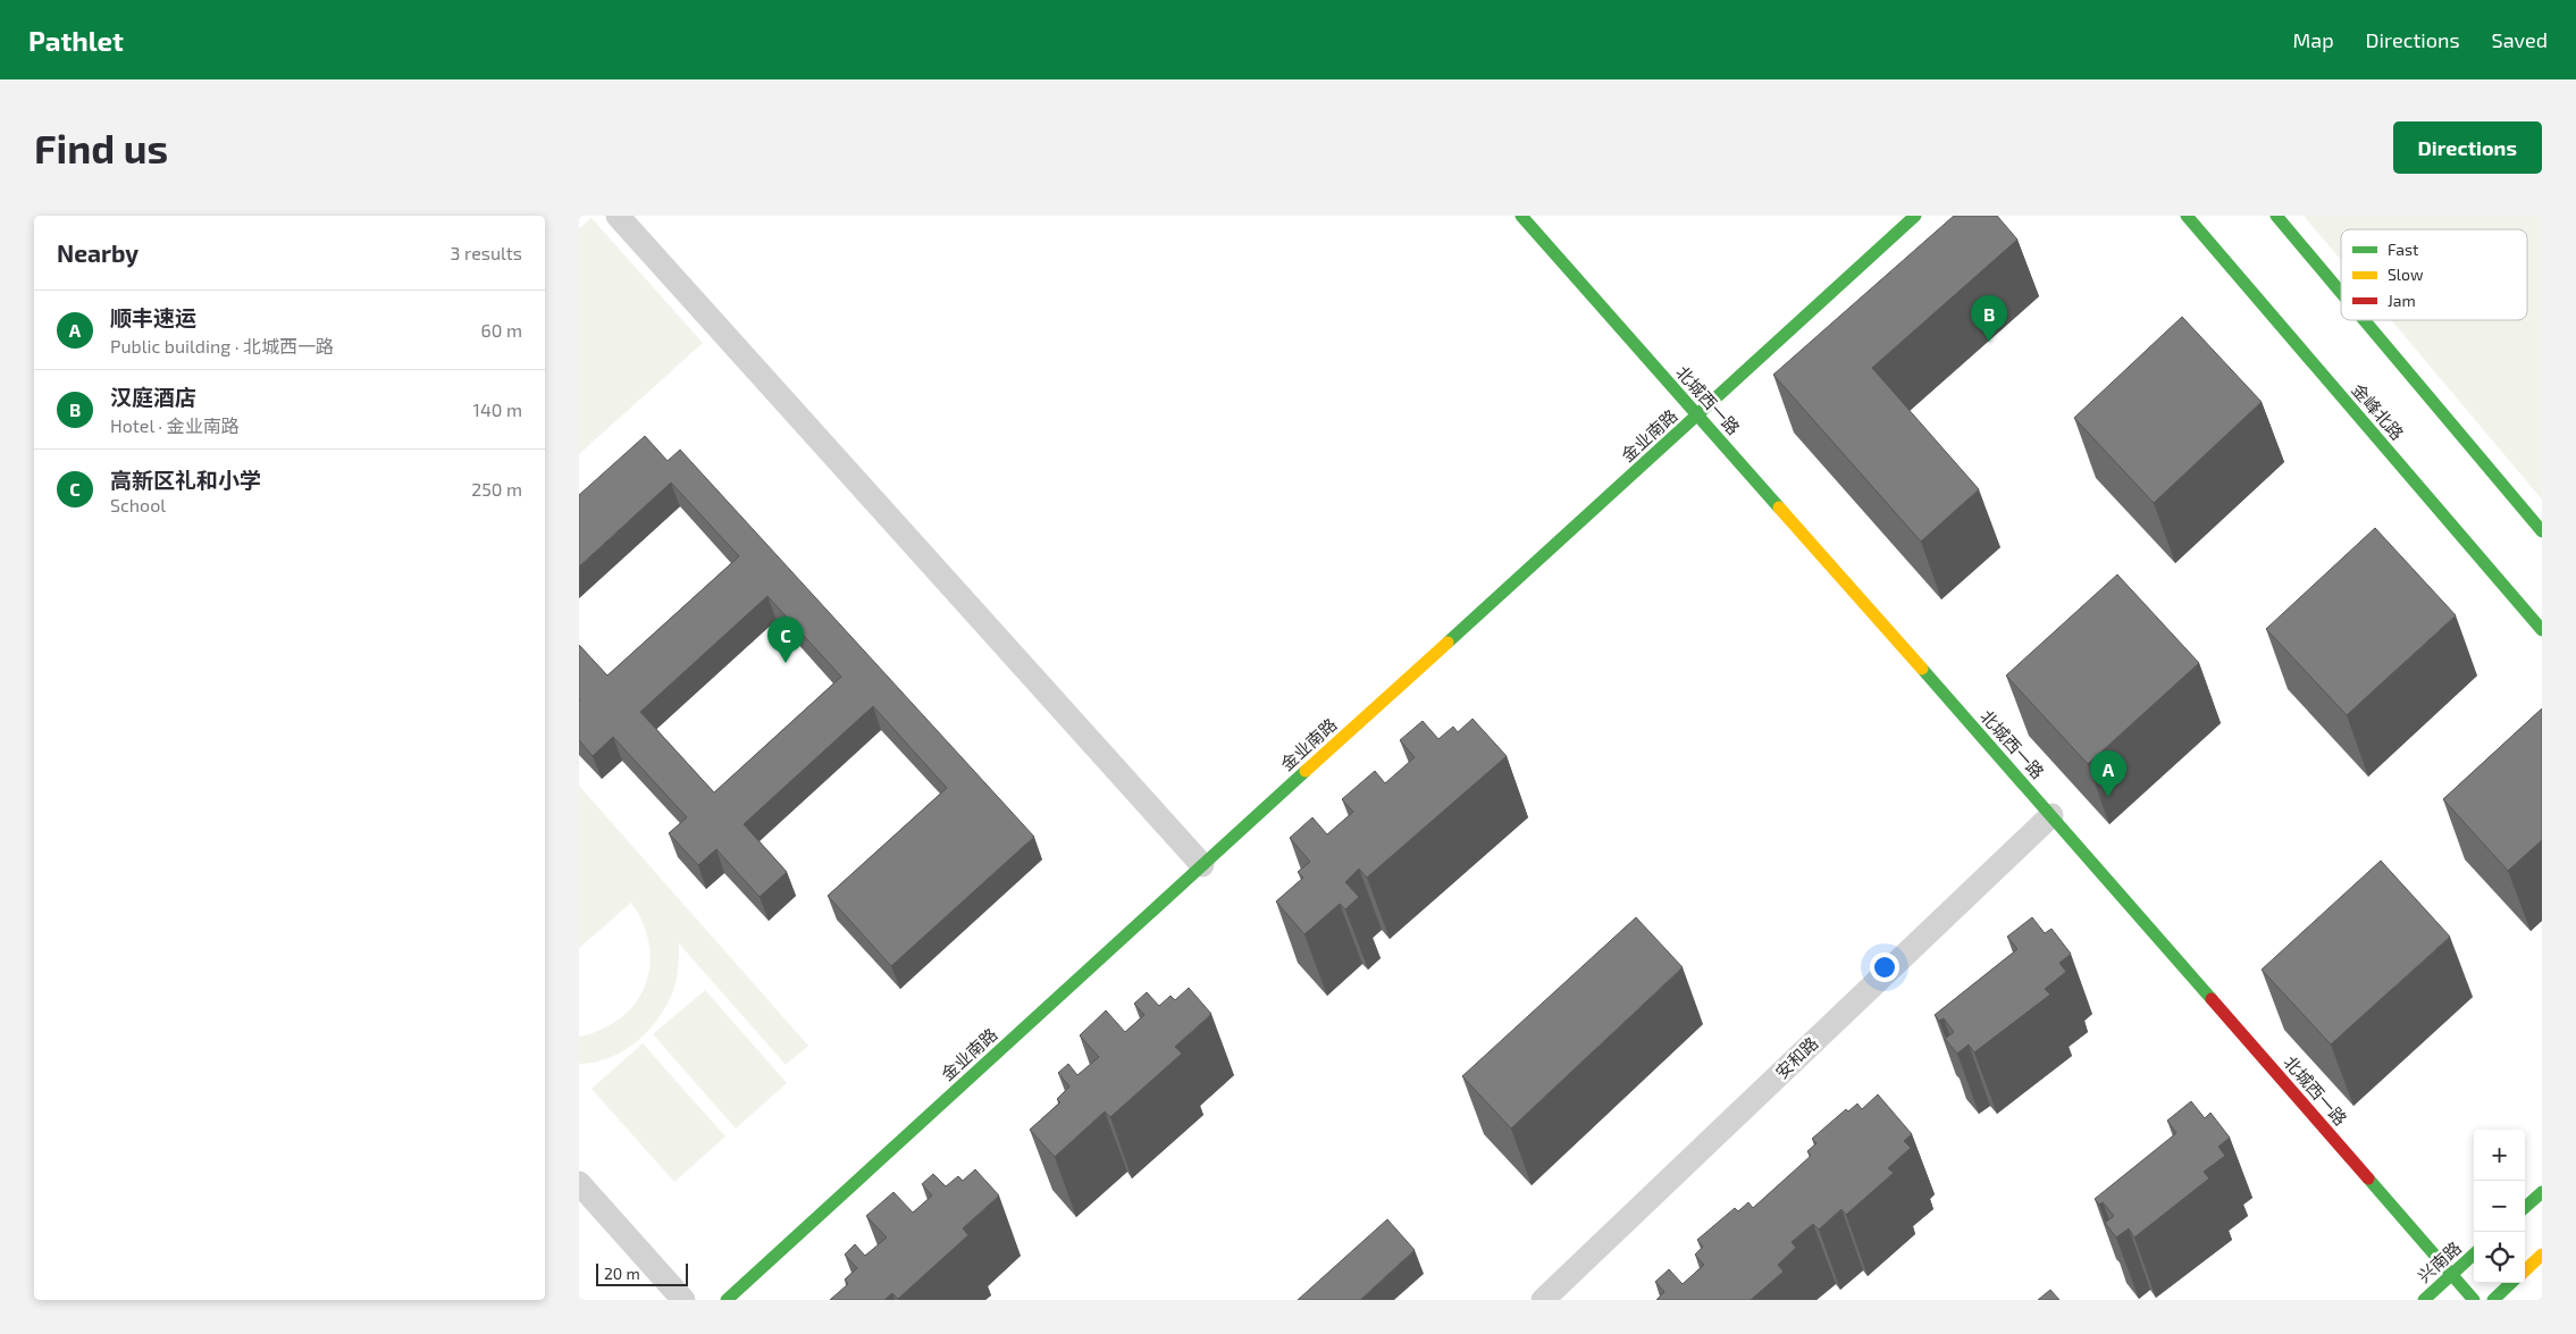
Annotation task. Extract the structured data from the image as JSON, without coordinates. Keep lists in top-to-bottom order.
{
  "streets": {
    "street": [
      "北城西一路",
      "金峰北路",
      "金业南路",
      "安和路",
      "兴南路"
    ]
  },
  "crossings": [
    ["北城西一路", "金业南路"],
    ["北城西一路", "安和路"],
    ["北城西一路", "兴南路"]
  ],
  "legend": ["Fast", "Slow", "Jam"],
  "scale_bar": "20 m",
  "page": {
    "header": "Pathlet",
    "nav": ["Map", "Directions", "Saved"],
    "buttons": "Directions",
    "title": "Find us",
    "heading": ["Nearby", "3 results"],
    "list": [
      {
        "mark": "A",
        "name": "顺丰速运",
        "note": "Public building · 北城西一路",
        "value": "60 m"
      },
      {
        "mark": "B",
        "name": "汉庭酒店",
        "note": "Hotel · 金业南路",
        "value": "140 m"
      },
      {
        "mark": "C",
        "name": "高新区礼和小学",
        "note": "School",
        "value": "250 m"
      }
    ],
    "pins": ["B", "C", "A"],
    "map_buttons": ["+", "−"],
    "scale": "20 m"
  }
}
